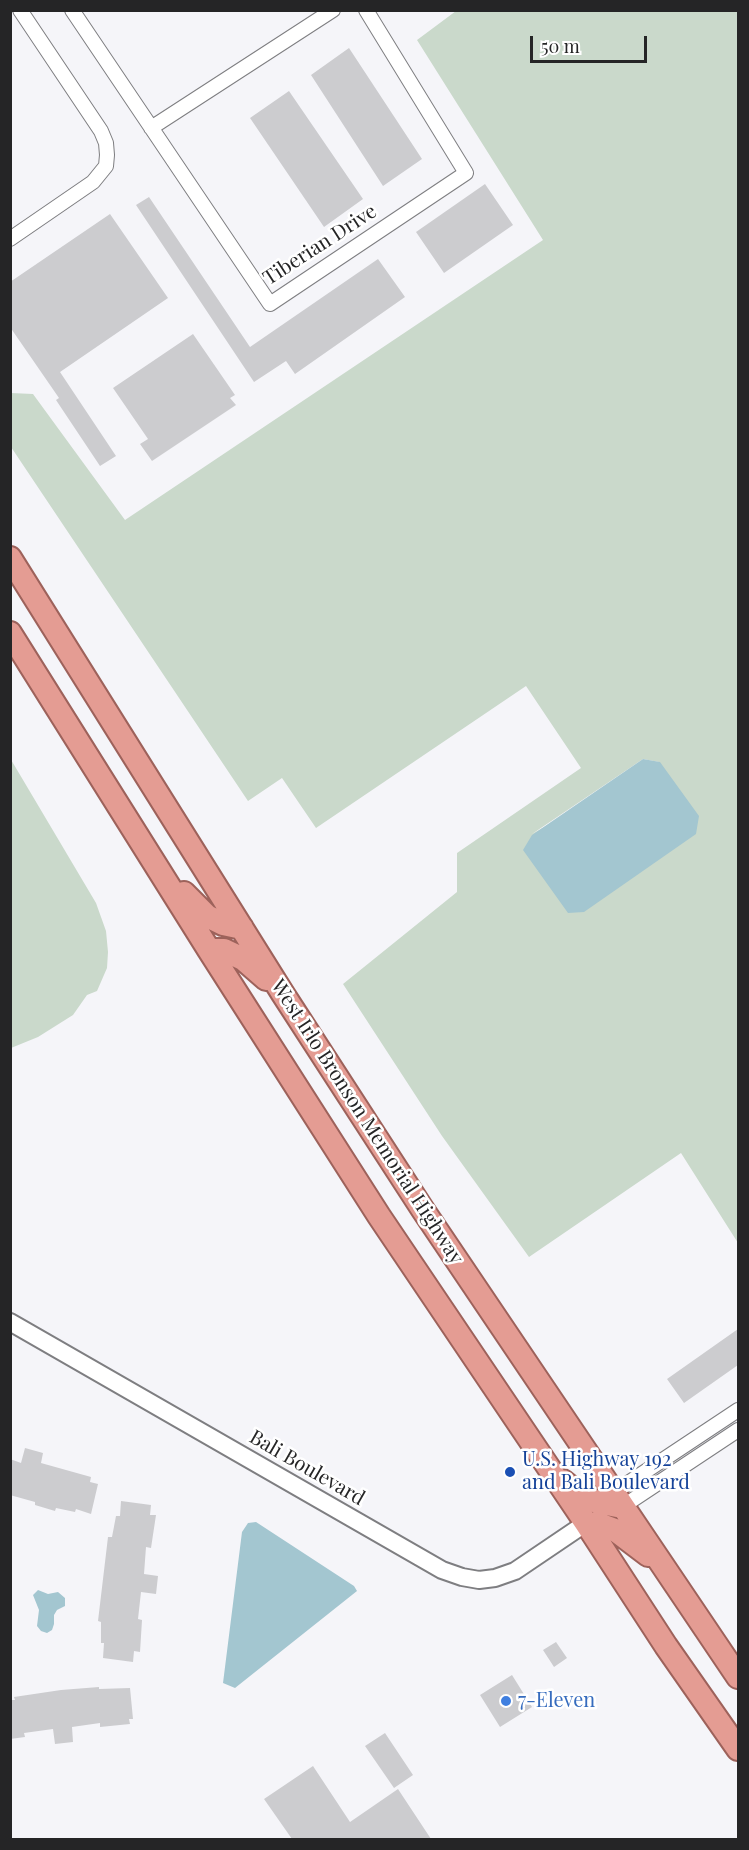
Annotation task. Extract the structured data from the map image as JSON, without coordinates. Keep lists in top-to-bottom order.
{
  "streets": {
    "highway": ["West Irlo Bronson Memorial Highway"],
    "street": ["Tiberian Drive", "Bali Boulevard"]
  },
  "crossings": [
    ["West Irlo Bronson Memorial Highway", "Bali Boulevard"]
  ],
  "places": ["U.S. Highway 192 and Bali Boulevard", "7-Eleven"],
  "scale_bar": "50 m"
}
